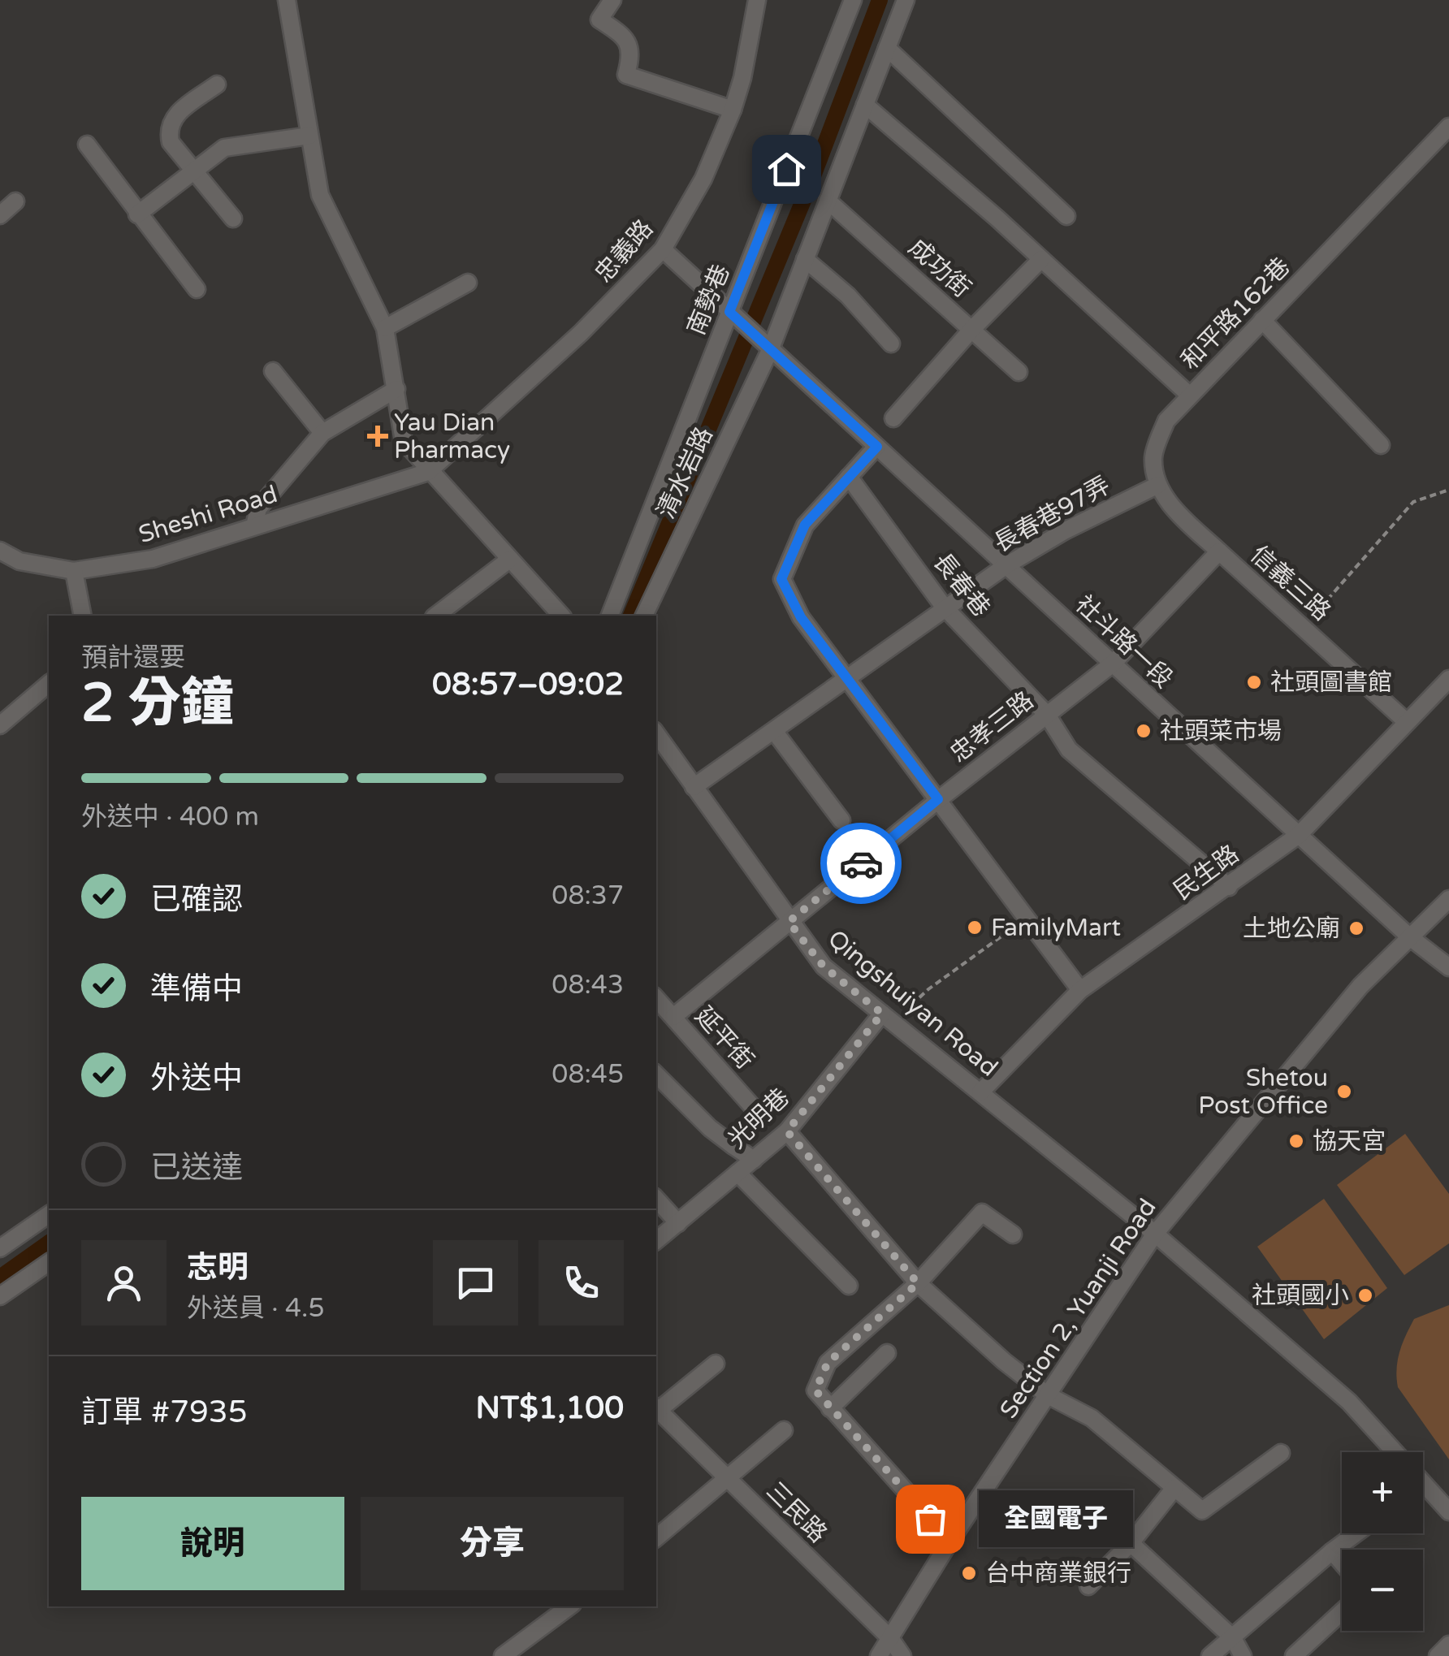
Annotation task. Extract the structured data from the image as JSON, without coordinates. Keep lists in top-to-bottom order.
{
  "streets": {
    "street": [
      "忠義路",
      "成功街",
      "南勢巷",
      "和平路162巷",
      "清水岩路",
      "Sheshi Road",
      "長春巷97弄",
      "信義三路",
      "長春巷",
      "社斗路一段",
      "忠孝三路",
      "民生路",
      "Qingshuiyan Road",
      "延平街",
      "光明巷",
      "Section 2, Yuanji Road",
      "三民路"
    ]
  },
  "crossings": [
    ["忠義路", "Sheshi Road"],
    ["成功街", "清水岩路"],
    ["南勢巷", "社斗路一段"],
    ["和平路162巷", "長春巷97弄"],
    ["清水岩路", "社斗路一段"],
    ["長春巷97弄", "長春巷"],
    ["長春巷97弄", "社斗路一段"],
    ["長春巷97弄", "Qingshuiyan Road"],
    ["信義三路", "社斗路一段"],
    ["信義三路", "忠孝三路"],
    ["信義三路", "民生路"],
    ["長春巷", "忠孝三路"],
    ["長春巷", "民生路"],
    ["社斗路一段", "忠孝三路"],
    ["社斗路一段", "民生路"],
    ["社斗路一段", "Section 2, Yuanji Road"],
    ["忠孝三路", "Qingshuiyan Road"],
    ["忠孝三路", "延平街"],
    ["民生路", "Qingshuiyan Road"],
    ["Qingshuiyan Road", "光明巷"],
    ["Qingshuiyan Road", "Section 2, Yuanji Road"],
    ["Section 2, Yuanji Road", "三民路"]
  ],
  "places": {
    "health": ["Yau Dian Pharmacy"],
    "other": [
      "社頭圖書館",
      "社頭菜市場",
      "FamilyMart",
      "土地公廟",
      "Shetou Post Office",
      "協天宮",
      "社頭國小",
      "全國電子",
      "台中商業銀行"
    ]
  },
  "page": {
    "heading": ["2 分鐘", "預計還要", "08:57–09:02"],
    "panel": [
      "志明",
      "外送員 · 4.5",
      "訂單 #7935",
      "NT$1,100"
    ],
    "bar": "外送中 · 400 m",
    "list": [
      ["已確認", "08:37"],
      ["準備中", "08:43"],
      ["外送中", "08:45"],
      "已送達"
    ],
    "map_buttons": ["+", "−"],
    "buttons": ["說明", "分享"],
    "bubble": "全國電子"
  }
}
